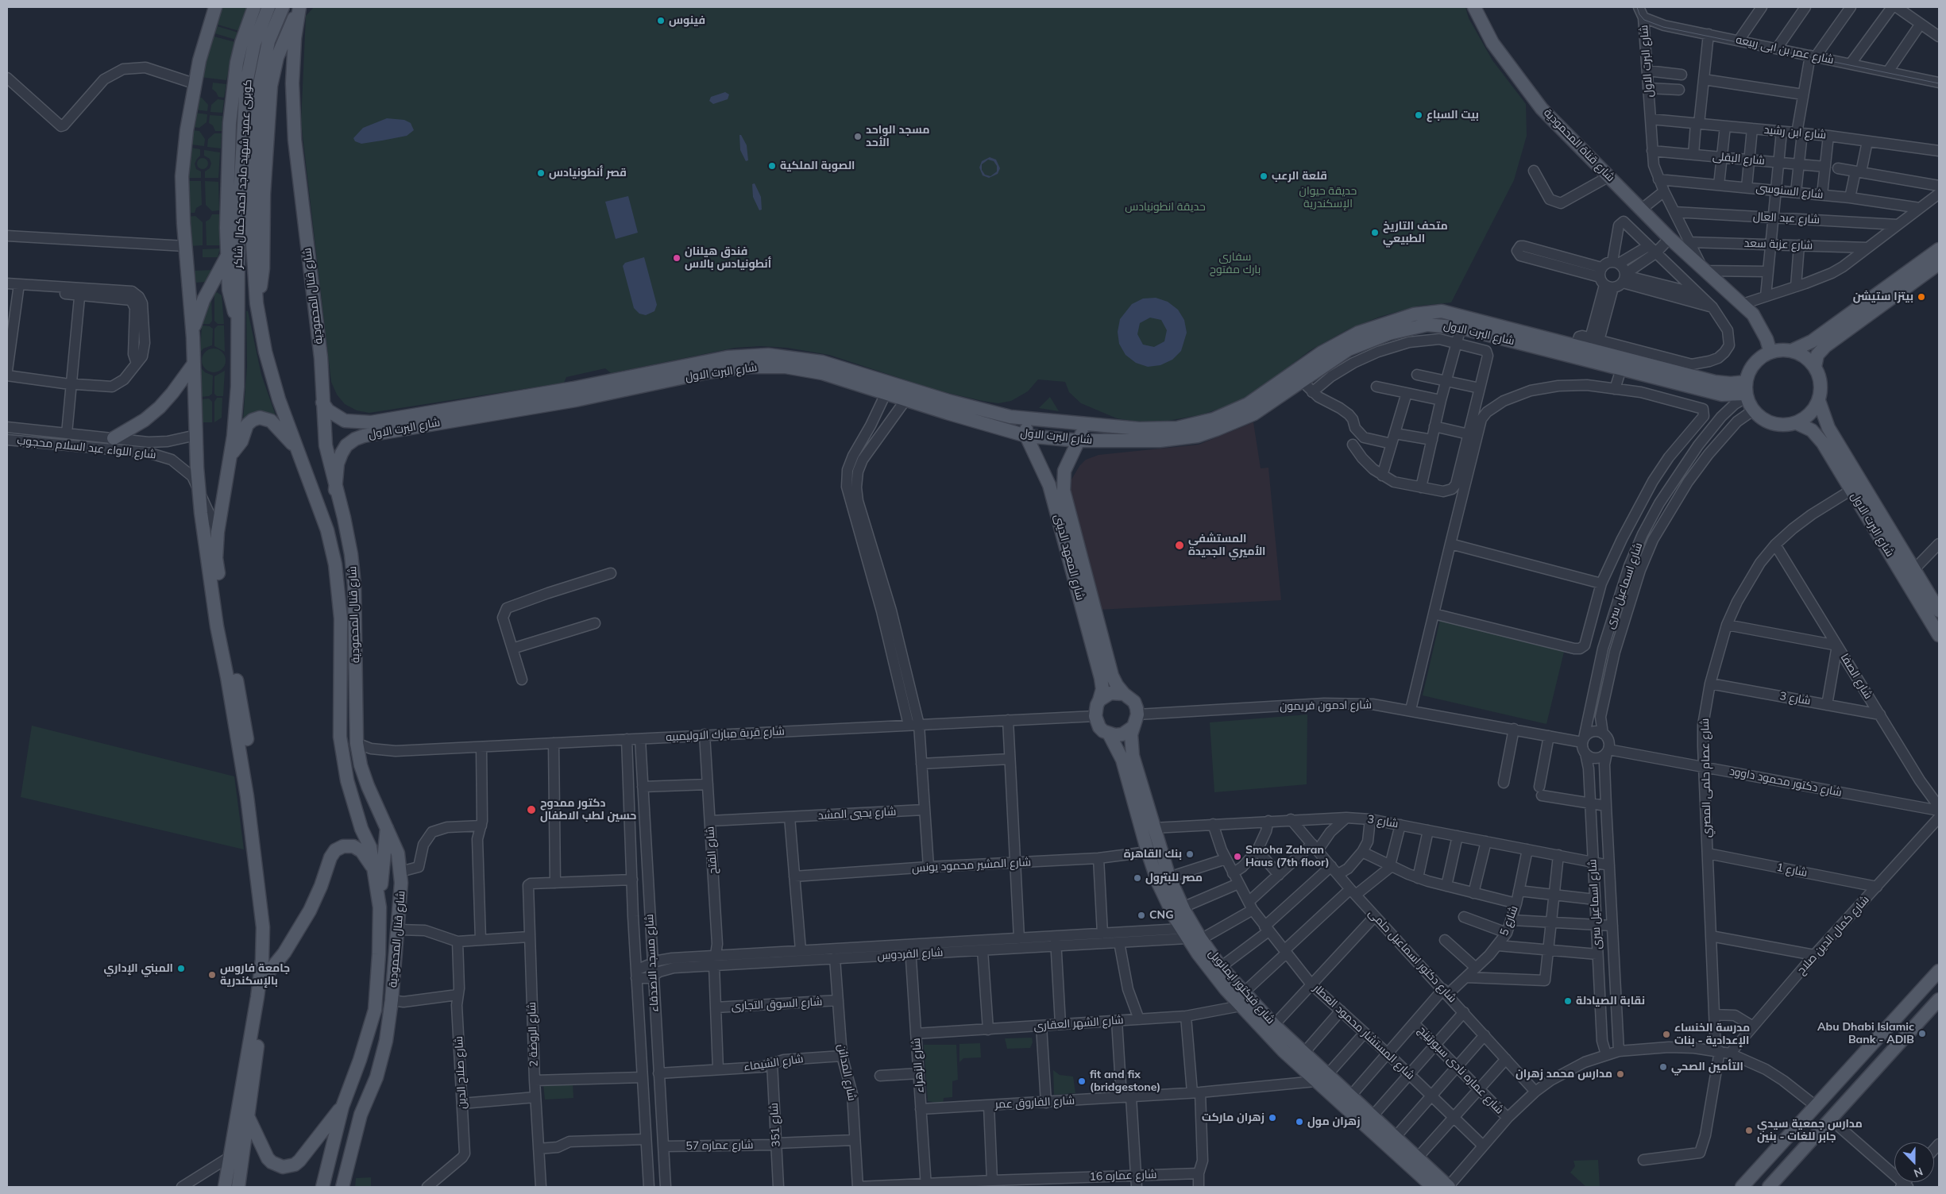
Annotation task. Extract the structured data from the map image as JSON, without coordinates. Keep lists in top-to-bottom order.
{
  "streets": {
    "main road": [
      "شارع البرت الاول",
      "شارع قناة المحمودية",
      "كوبرى عميد شهيد ماجد احمد كمال شاكر",
      "شارع قنال المحمودية",
      "شارع المعهد الدينى",
      "شارع فيكتور ايمانويل"
    ],
    "street": [
      "شارع عمر بن ابى ربيعه",
      "شارع ابن رشيد",
      "شارع البقلى",
      "شارع السنوسى",
      "شارع عبد العال",
      "شارع عزبة سعد",
      "شارع اللواء عبد السلام محجوب",
      "شارع اسماعيل سرى",
      "شارع الصفا",
      "شارع 3",
      "شارع ادمون فريمون",
      "شارع قرية مبارك الاوليمبيه",
      "شارع عصام حلمى المصري",
      "شارع دكتور محمود داوود",
      "شارع يحيي المشد",
      "شارع الفتح",
      "شارع المشير محمود يونس",
      "شارع 1",
      "شارع 5",
      "شارع كمال الدين صلاح",
      "شارع الفردوس",
      "شارع دكتور اسماعيل حلمى",
      "شارع مسجد الاصدقاء",
      "شارع السوق التجارى",
      "شارع الشهر العقارى",
      "شارع المستشار محمود العطار",
      "شارع الروضة 2",
      "شارع الشيماء",
      "شارع الزهراء",
      "شارع عماره نادى سبورتينج",
      "شارع صلاح الدين",
      "شارع المدائن",
      "شارع الفاروق عمر",
      "شارع 351",
      "شارع عماره 57",
      "شارع عماره 16"
    ]
  },
  "crossings": [
    ["شارع عمر بن ابى ربيعه", "شارع البرت الاول"],
    ["شارع البرت الاول", "شارع ابن رشيد"],
    ["شارع البرت الاول", "شارع قناة المحمودية"],
    ["شارع البرت الاول", "شارع البقلى"],
    ["شارع البرت الاول", "شارع السنوسى"],
    ["شارع البرت الاول", "شارع عبد العال"],
    ["شارع البرت الاول", "شارع عزبة سعد"],
    ["شارع البرت الاول", "شارع قنال المحمودية"],
    ["شارع البرت الاول", "شارع المعهد الدينى"],
    ["شارع البرت الاول", "شارع اسماعيل سرى"],
    ["شارع البرت الاول", "شارع عصام حلمى المصري"],
    ["كوبرى عميد شهيد ماجد احمد كمال شاكر", "شارع قنال المحمودية"],
    ["شارع قنال المحمودية", "شارع قرية مبارك الاوليمبيه"],
    ["شارع المعهد الدينى", "شارع ادمون فريمون"],
    ["شارع المعهد الدينى", "شارع قرية مبارك الاوليمبيه"],
    ["شارع المعهد الدينى", "شارع فيكتور ايمانويل"],
    ["شارع اسماعيل سرى", "شارع 3"],
    ["شارع اسماعيل سرى", "شارع ادمون فريمون"],
    ["شارع اسماعيل سرى", "شارع دكتور محمود داوود"],
    ["شارع الصفا", "شارع 3"],
    ["شارع الصفا", "شارع عصام حلمى المصري"],
    ["شارع 3", "شارع عصام حلمى المصري"],
    ["شارع 3", "شارع 5"],
    ["شارع 3", "شارع دكتور اسماعيل حلمى"],
    ["شارع 3", "شارع فيكتور ايمانويل"],
    ["شارع 3", "شارع المستشار محمود العطار"],
    ["شارع ادمون فريمون", "شارع قرية مبارك الاوليمبيه"],
    ["شارع ادمون فريمون", "شارع دكتور محمود داوود"],
    ["شارع ادمون فريمون", "شارع فيكتور ايمانويل"],
    ["شارع قرية مبارك الاوليمبيه", "شارع الفتح"],
    ["شارع قرية مبارك الاوليمبيه", "شارع مسجد الاصدقاء"],
    ["شارع قرية مبارك الاوليمبيه", "شارع فيكتور ايمانويل"],
    ["شارع عصام حلمى المصري", "شارع دكتور محمود داوود"],
    ["شارع عصام حلمى المصري", "شارع 1"],
    ["شارع عصام حلمى المصري", "شارع كمال الدين صلاح"],
    ["شارع يحيي المشد", "شارع الفتح"],
    ["شارع الفتح", "شارع الفردوس"],
    ["شارع الفتح", "شارع السوق التجارى"],
    ["شارع الفتح", "شارع الشيماء"],
    ["شارع المشير محمود يونس", "شارع فيكتور ايمانويل"],
    ["شارع 1", "شارع كمال الدين صلاح"],
    ["شارع 5", "شارع دكتور اسماعيل حلمى"],
    ["شارع 5", "شارع فيكتور ايمانويل"],
    ["شارع 5", "شارع المستشار محمود العطار"],
    ["شارع 5", "شارع عماره نادى سبورتينج"],
    ["شارع الفردوس", "شارع مسجد الاصدقاء"],
    ["شارع الفردوس", "شارع فيكتور ايمانويل"],
    ["شارع الفردوس", "شارع الزهراء"],
    ["شارع الفردوس", "شارع المدائن"],
    ["شارع مسجد الاصدقاء", "شارع الشيماء"],
    ["شارع مسجد الاصدقاء", "شارع عماره 57"],
    ["شارع فيكتور ايمانويل", "شارع الشهر العقارى"],
    ["شارع فيكتور ايمانويل", "شارع الفاروق عمر"],
    ["شارع السوق التجارى", "شارع المدائن"],
    ["شارع الشهر العقارى", "شارع الزهراء"],
    ["شارع الشيماء", "شارع المدائن"],
    ["شارع الشيماء", "شارع 351"],
    ["شارع الزهراء", "شارع الفاروق عمر"],
    ["شارع الزهراء", "شارع عماره 16"],
    ["شارع المدائن", "شارع عماره 57"],
    ["شارع المدائن", "شارع عماره 16"],
    ["شارع 351", "شارع عماره 57"]
  ],
  "parks": ["حديقة حيوان الإسكندرية", "حديقة انطونيادس", "سفاري بارك مفتوح"],
  "places": [
    "فينوس",
    "بيت السباع",
    "مسجد الواحد الأحد",
    "الصوبة الملكية",
    "قصر أنطونيادس",
    "قلعة الرعب",
    "متحف التاريخ الطبيعي",
    "فندق هيلنان أنطونيادس بالاس",
    "بيتزا ستيشن",
    "المستشفى الأميري الجديدة",
    "دكتور ممدوح حسين لطب الاطفال",
    "بنك القاهرة",
    "Smoha Zahran Haus (7th floor)",
    "مصر للبترول",
    "CNG",
    "المبني الإداري",
    "جامعة فاروس بالإسكندرية",
    "نقابة الصيادلة",
    "Abu Dhabi Islamic Bank - ADIB",
    "مدرسة الخنساء الإعدادية - بنات",
    "التأمين الصحي",
    "مدارس محمد زهران",
    "fit and fix (bridgestone)",
    "زهران ماركت",
    "زهران مول",
    "مدارس جمعية سيدي جابر للغات - بنين"
  ],
  "north": "bottom"
}
